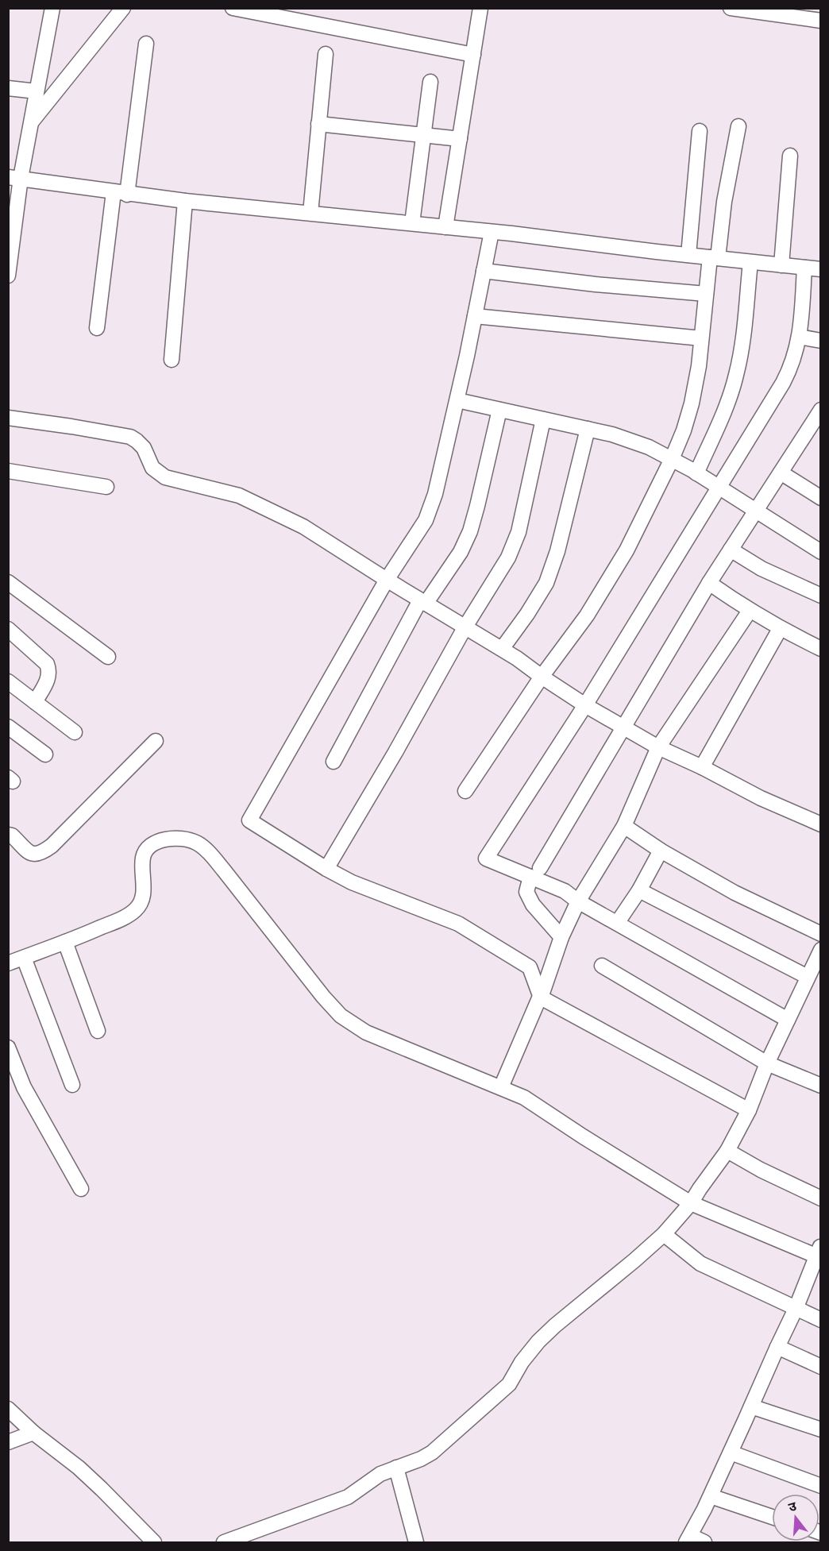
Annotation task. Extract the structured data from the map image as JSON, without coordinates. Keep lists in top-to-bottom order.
{
  "north": "top"
}
